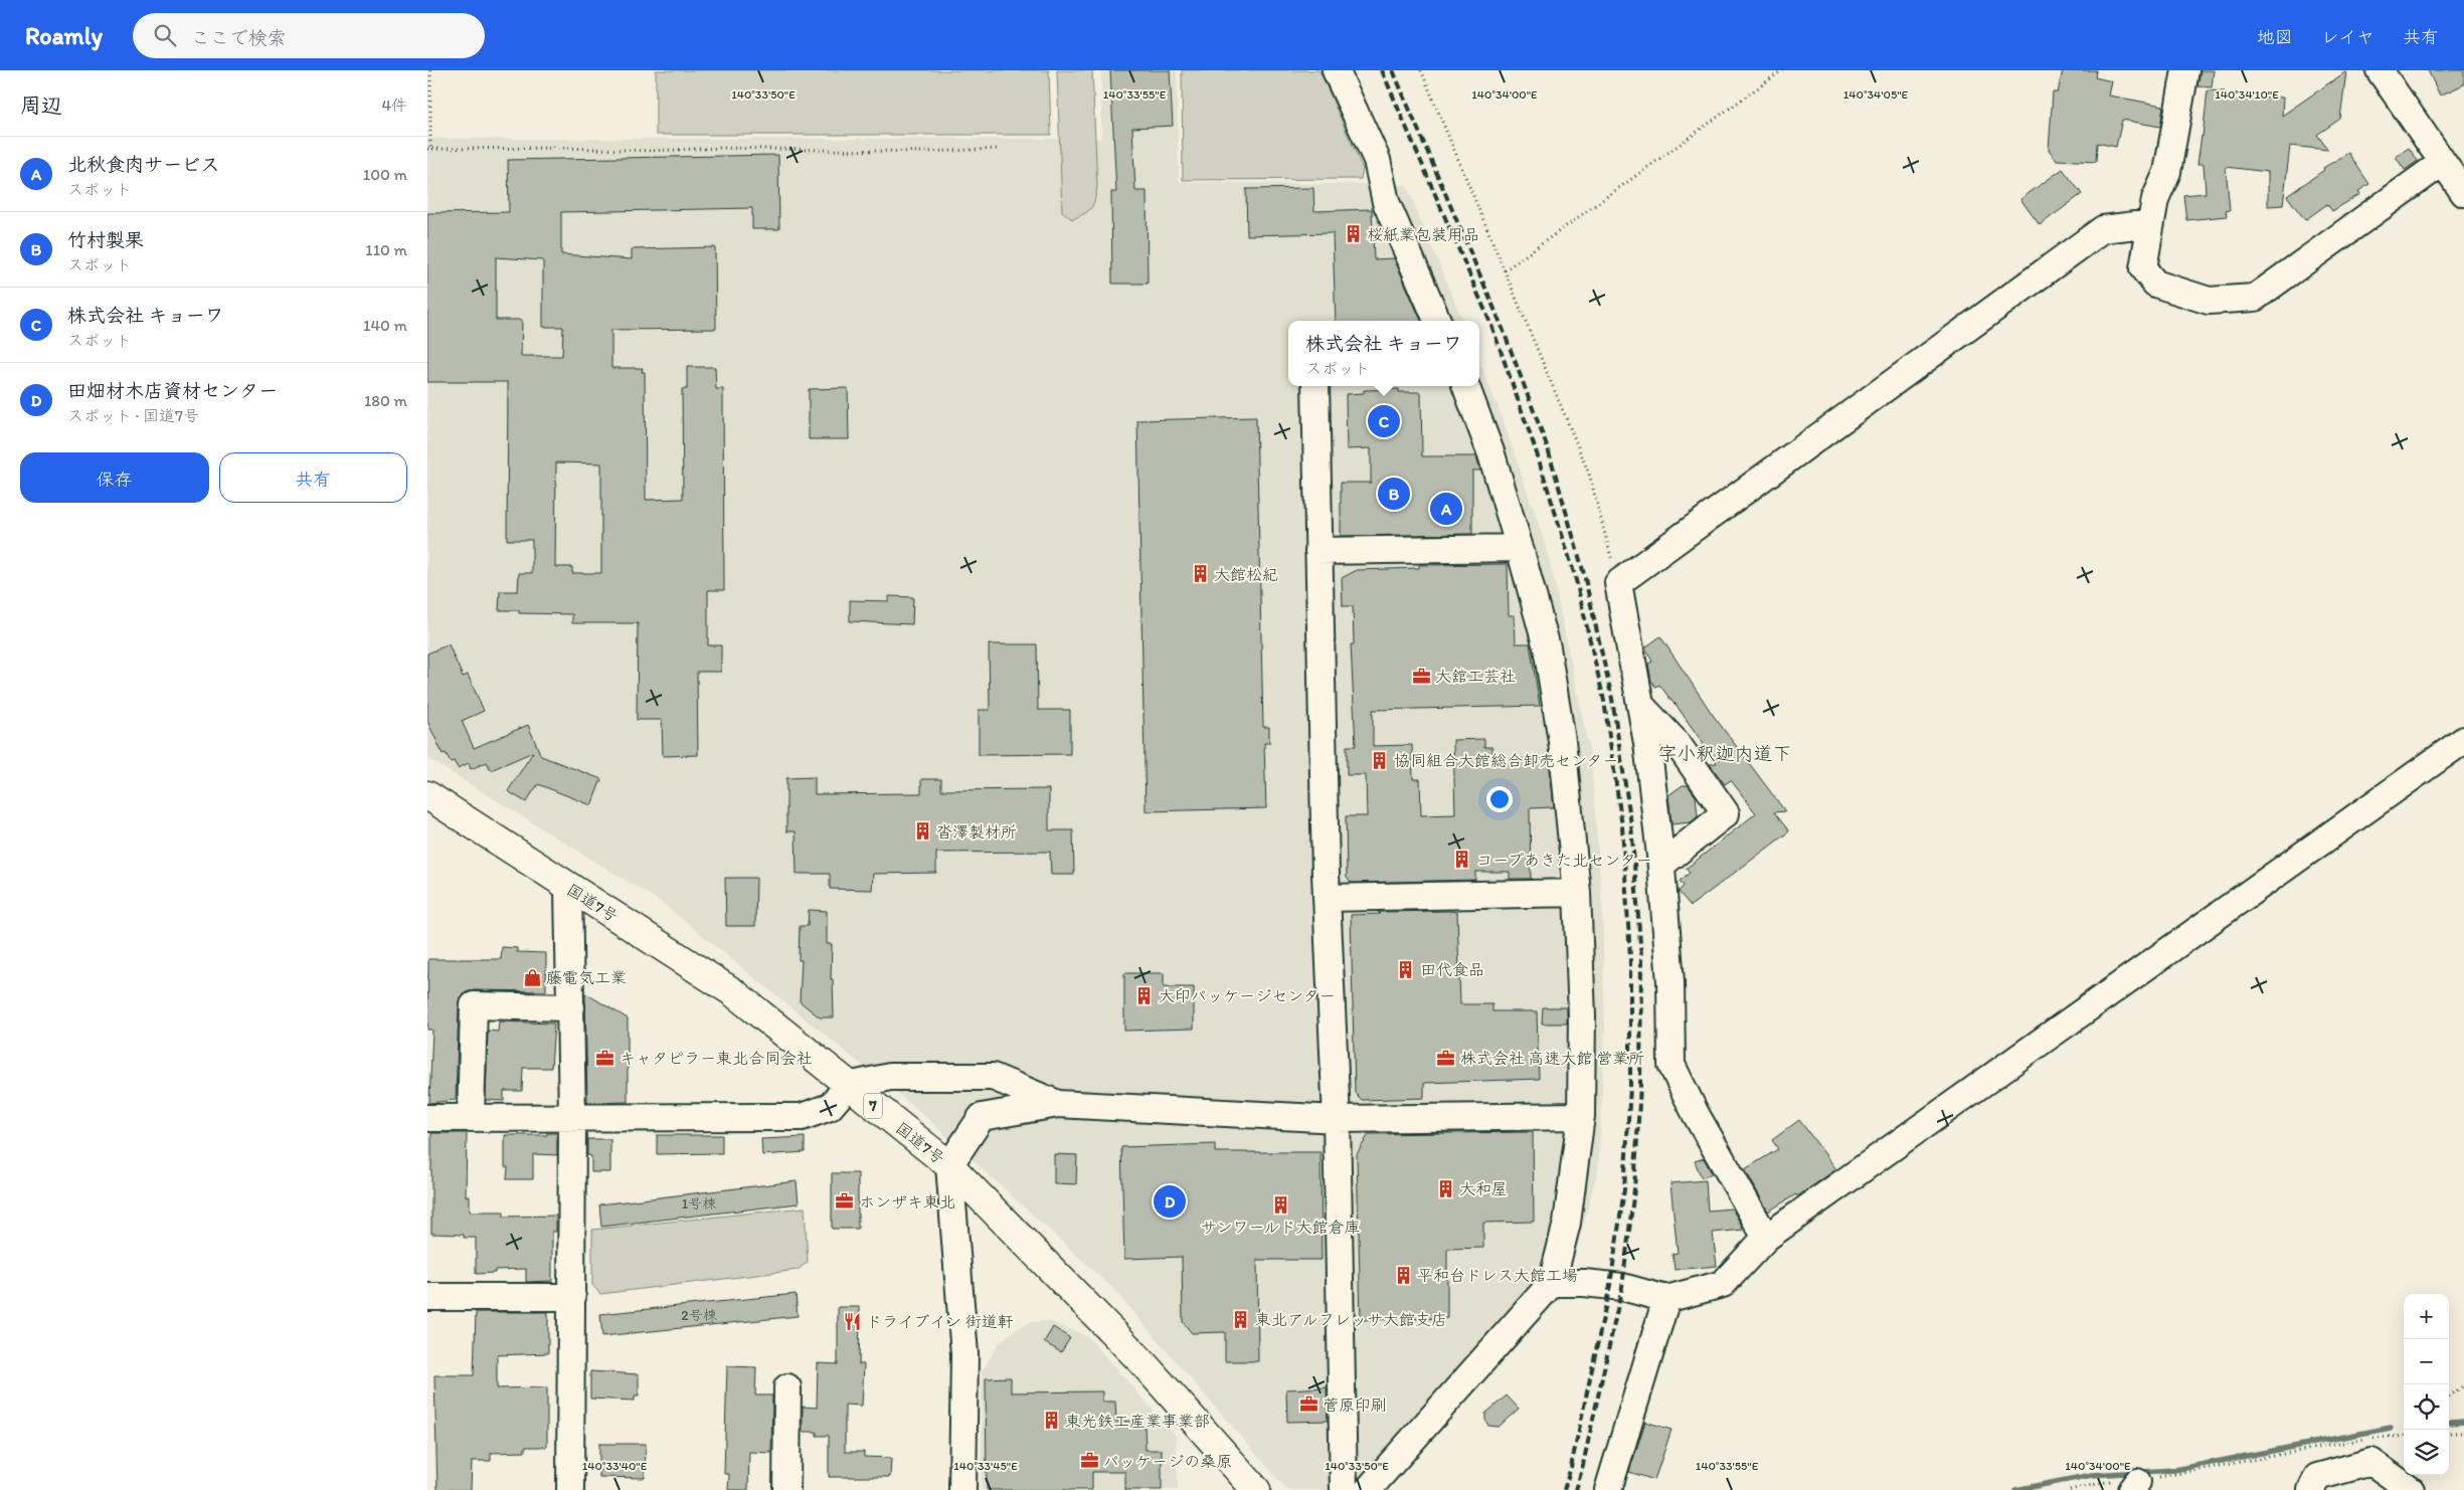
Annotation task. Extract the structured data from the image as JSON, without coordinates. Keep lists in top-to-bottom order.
{
  "streets": {
    "highway": ["国道7号", "7"]
  },
  "districts": ["字小釈迦内道下"],
  "places": {
    "building": [
      "桜紙業包装用品",
      "大館松紀",
      "協同組合大館総合卸売センター",
      "沓澤製材所",
      "コープあきた北センター",
      "田代食品",
      "大印パッケージセンター",
      "大和屋",
      "サンワールド大館倉庫",
      "平和台ドレス大館工場",
      "東北アルフレッサ大館支店",
      "東光鉄工産業事業部"
    ],
    "office": [
      "大舘工芸社",
      "キャタピラー東北合同会社",
      "株式会社 高速大館 営業所",
      "ホンザキ東北",
      "菅原印刷",
      "パッケージの桑原"
    ],
    "shop": ["藤電気工業"],
    "restaurant": ["ドライブイン 街道軒"]
  },
  "house_numbers": ["1号棟", "2号棟"],
  "page": {
    "header": "Roamly",
    "search": "ここで検索",
    "nav": ["地図", "レイヤ", "共有"],
    "heading": ["周辺", "4件"],
    "list": [
      {
        "mark": "A",
        "name": "北秋食肉サービス",
        "note": "スポット",
        "value": "100 m"
      },
      {
        "mark": "B",
        "name": "竹村製果",
        "note": "スポット",
        "value": "110 m"
      },
      {
        "mark": "C",
        "name": "株式会社 キョーワ",
        "note": "スポット",
        "value": "140 m"
      },
      {
        "mark": "D",
        "name": "田畑材木店資材センター",
        "note": "スポット · 国道7号",
        "value": "180 m"
      }
    ],
    "popup": ["株式会社 キョーワ", "スポット"],
    "pins": [
      "C",
      "B",
      "A",
      "D"
    ],
    "buttons": ["保存", "共有"],
    "map_buttons": ["+", "−"]
  },
  "coordinates": [
    "140°33'50\"E",
    "140°33'55\"E",
    "140°34'00\"E",
    "140°34'05\"E",
    "140°34'10\"E",
    "140°33'40\"E",
    "140°33'45\"E"
  ]
}
